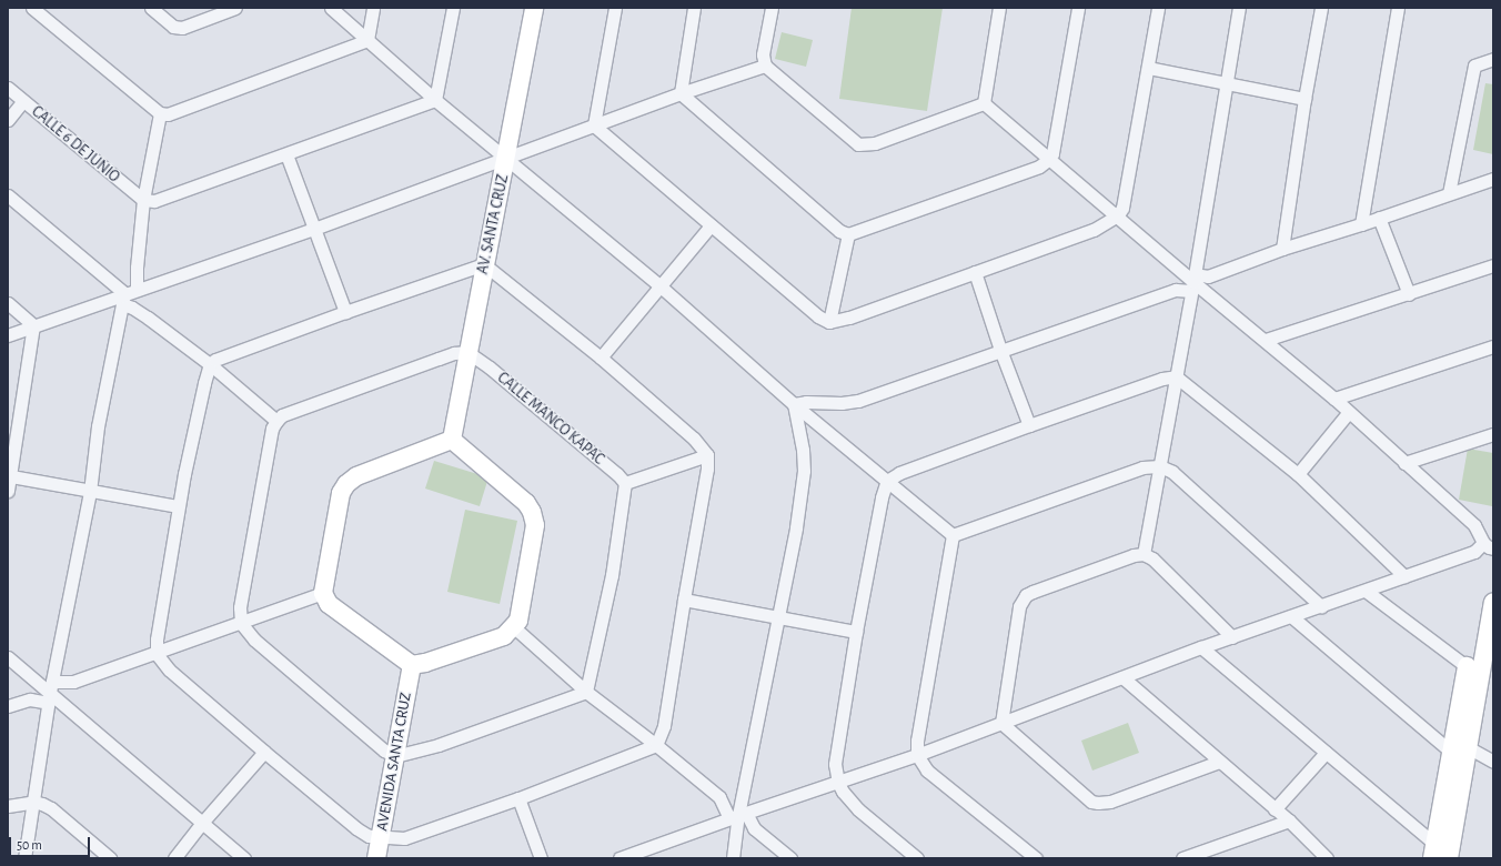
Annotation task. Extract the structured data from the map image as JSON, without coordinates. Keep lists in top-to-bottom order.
{
  "streets": {
    "street": [
      "CALLE 6 DE JUNIO",
      "AV. SANTA CRUZ",
      "CALLE MANCO KAPAC",
      "AVENIDA SANTA CRUZ"
    ]
  },
  "crossings": [
    ["AV. SANTA CRUZ", "CALLE MANCO KAPAC"]
  ],
  "scale_bar": "50 m"
}
